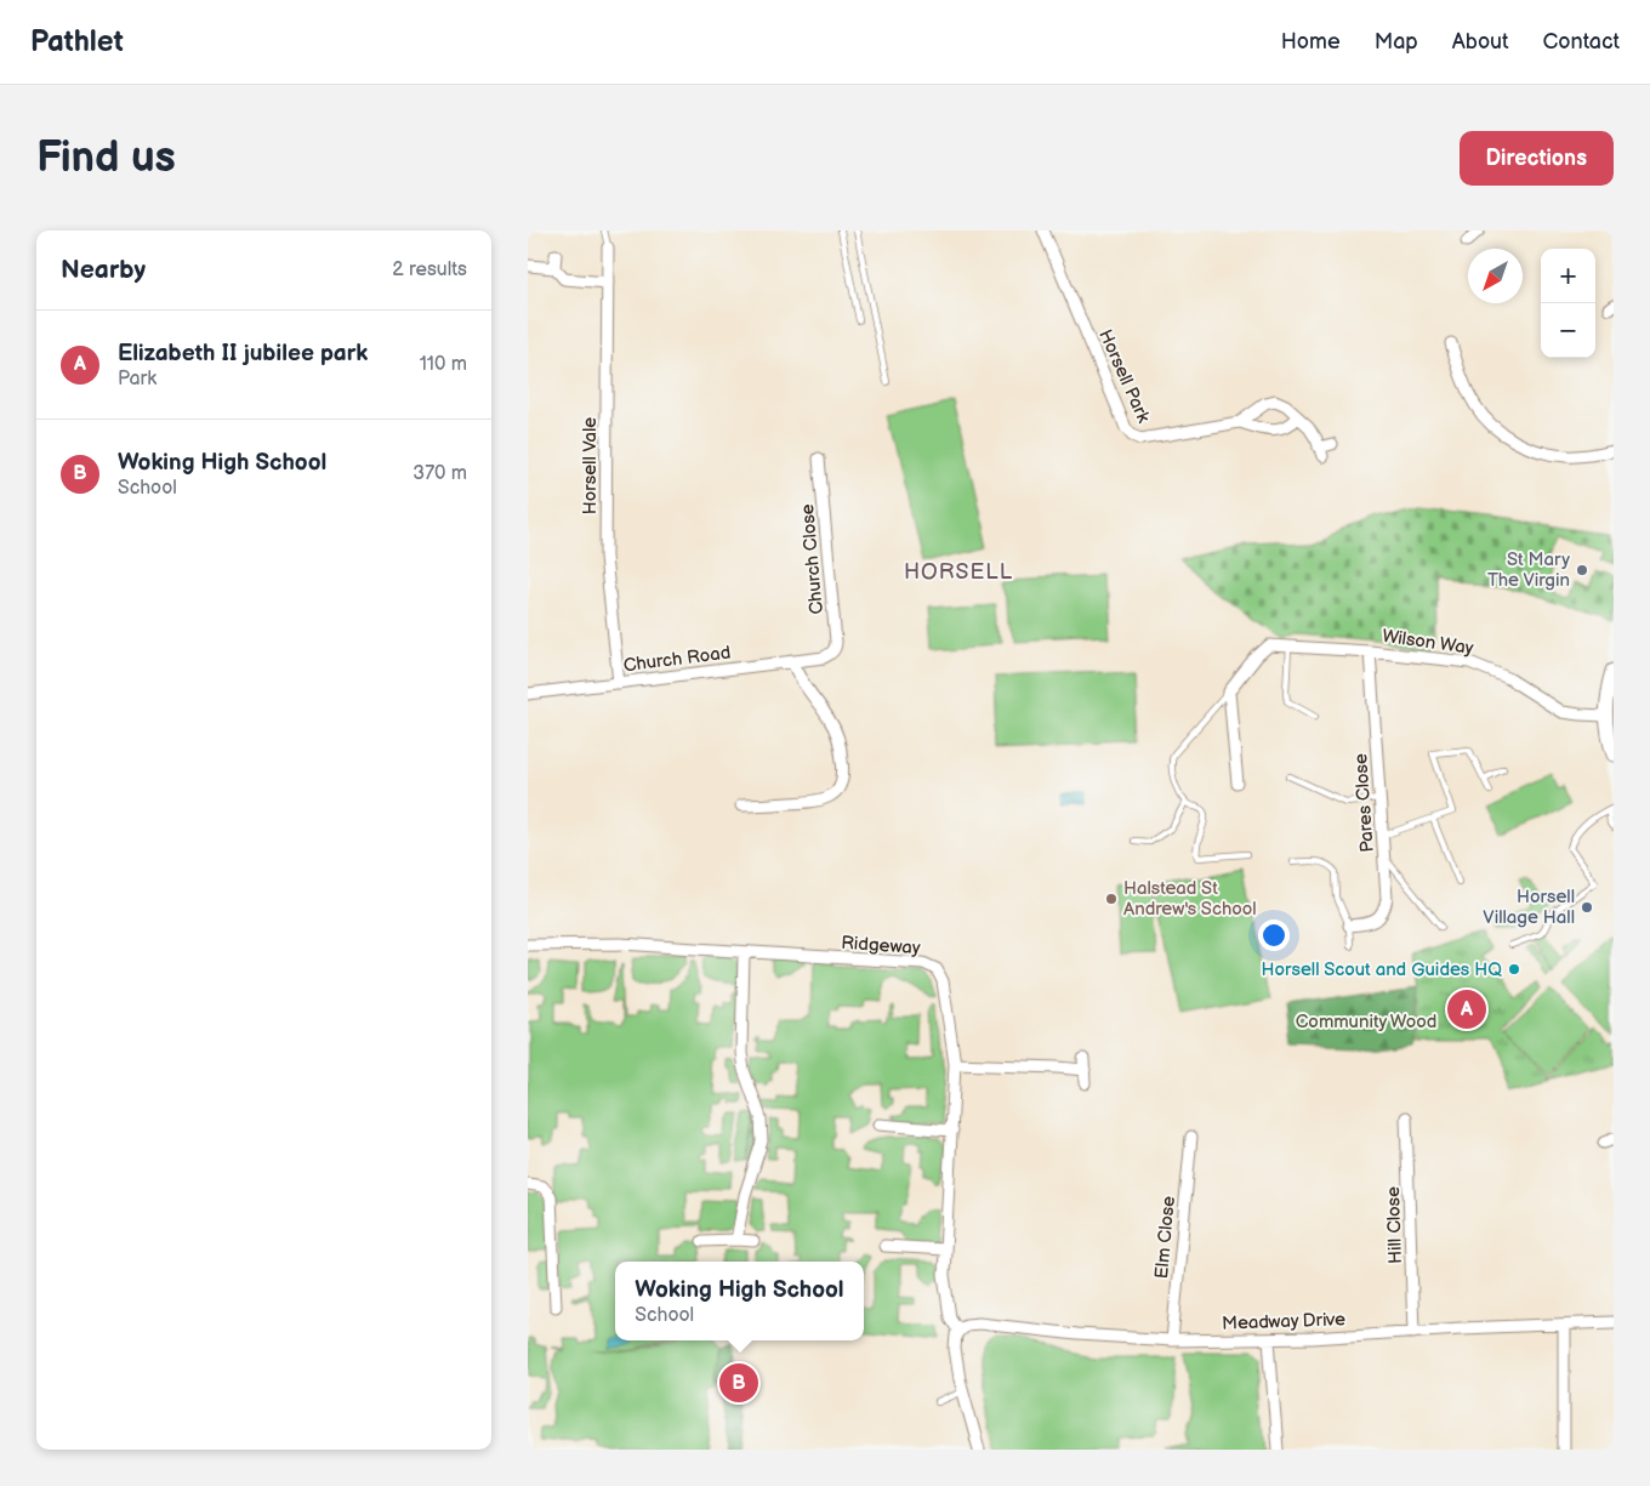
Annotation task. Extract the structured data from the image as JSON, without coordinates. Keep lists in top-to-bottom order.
{
  "streets": {
    "street": [
      "Horsell Park",
      "Horsell Vale",
      "Church Close",
      "Wilson Way",
      "Church Road",
      "Pares Close",
      "Ridgeway",
      "Hill Close",
      "Elm Close",
      "Meadway Drive"
    ]
  },
  "crossings": [
    ["Horsell Vale", "Church Road"],
    ["Church Close", "Church Road"],
    ["Wilson Way", "Pares Close"],
    ["Ridgeway", "Meadway Drive"],
    ["Hill Close", "Meadway Drive"],
    ["Elm Close", "Meadway Drive"]
  ],
  "districts": ["HORSELL"],
  "parks": ["Community Wood"],
  "places": [
    "St Mary The Virgin",
    "Halstead St Andrew's School",
    "Horsell Village Hall",
    "Horsell Scout and Guides HQ"
  ],
  "north": "bottom left",
  "page": {
    "header": "Pathlet",
    "nav": [
      "Home",
      "Map",
      "About",
      "Contact"
    ],
    "buttons": "Directions",
    "title": "Find us",
    "heading": ["Nearby", "2 results"],
    "map_buttons": ["+", "−"],
    "list": [
      {
        "mark": "A",
        "name": "Elizabeth II jubilee park",
        "note": "Park",
        "value": "110 m"
      },
      {
        "mark": "B",
        "name": "Woking High School",
        "note": "School",
        "value": "370 m"
      }
    ],
    "pins": ["A", "B"],
    "popup": ["Woking High School", "School"]
  }
}
